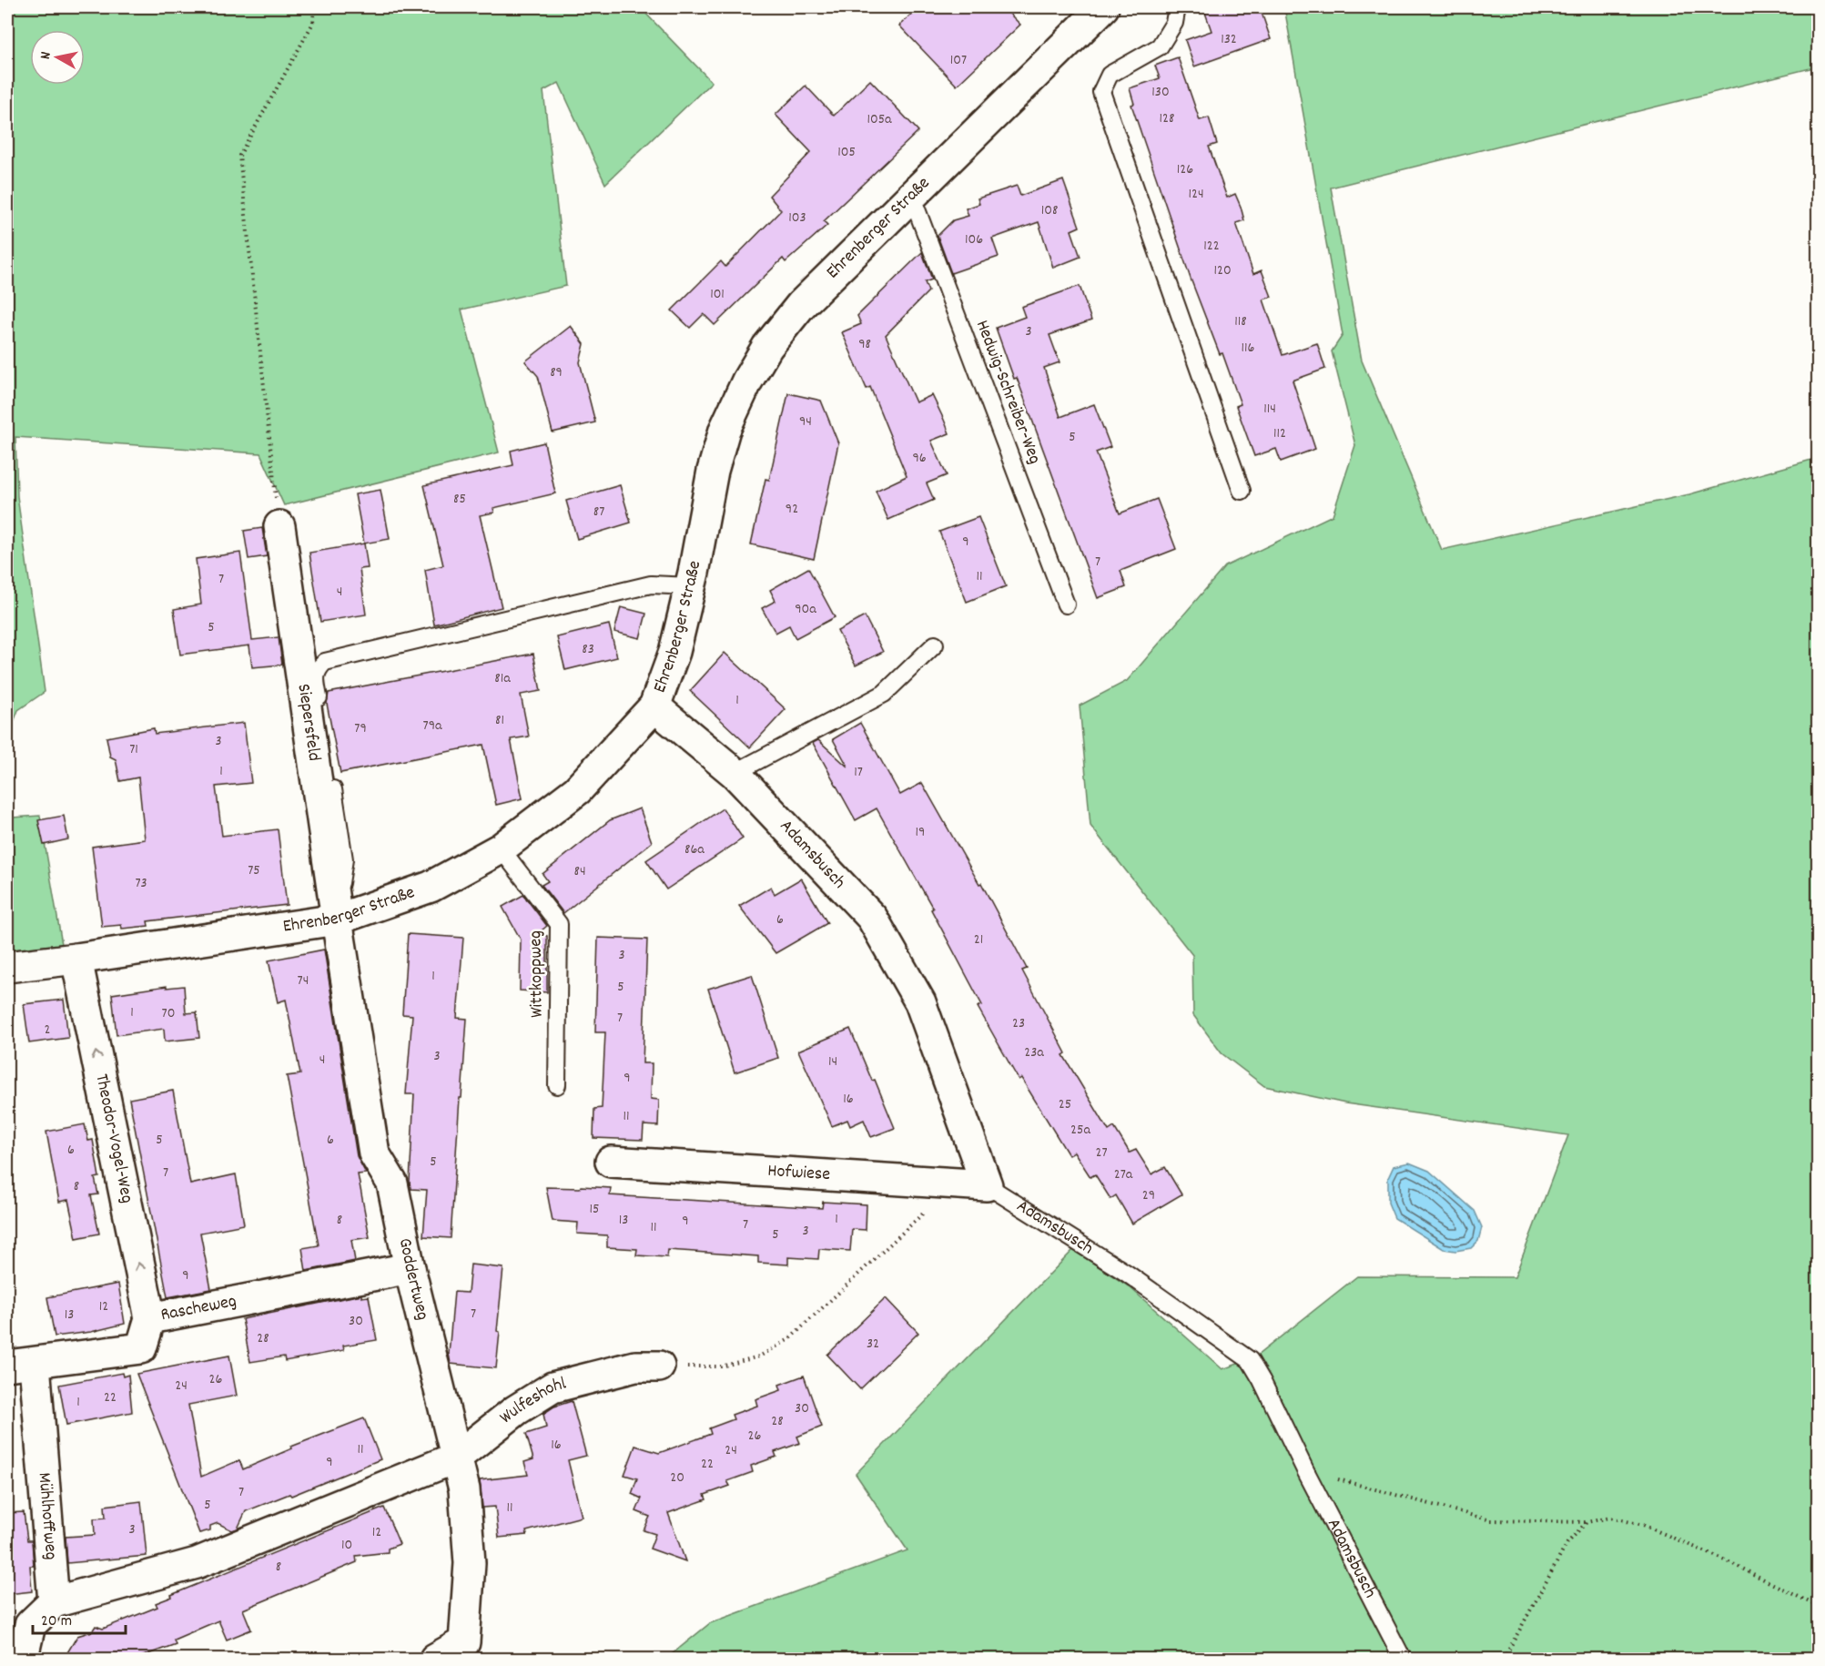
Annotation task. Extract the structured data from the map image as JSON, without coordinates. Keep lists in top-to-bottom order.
{
  "streets": {
    "street": [
      "Ehrenberger Straße",
      "Siepersfeld",
      "Adamsbusch",
      "Theodor-Vogel-Weg",
      "Hofwiese",
      "Goddertweg",
      "Rascheweg",
      "Wulfeshohl",
      "Mühlhoffweg"
    ],
    "lane": ["Hedwig-Schreiber-Weg", "Wittkoppweg"]
  },
  "crossings": [
    ["Ehrenberger Straße", "Hedwig-Schreiber-Weg"],
    ["Ehrenberger Straße", "Siepersfeld"],
    ["Ehrenberger Straße", "Adamsbusch"],
    ["Ehrenberger Straße", "Wittkoppweg"],
    ["Ehrenberger Straße", "Theodor-Vogel-Weg"],
    ["Ehrenberger Straße", "Goddertweg"],
    ["Siepersfeld", "Goddertweg"],
    ["Adamsbusch", "Hofwiese"],
    ["Theodor-Vogel-Weg", "Rascheweg"],
    ["Goddertweg", "Rascheweg"],
    ["Goddertweg", "Wulfeshohl"],
    ["Rascheweg", "Mühlhoffweg"],
    ["Wulfeshohl", "Mühlhoffweg"]
  ],
  "one_way": ["Theodor-Vogel-Weg"],
  "house_numbers": [
    "132",
    "107",
    "130",
    "128",
    "105a",
    "105",
    "126",
    "124",
    "108",
    "103",
    "106",
    "122",
    "120",
    "101",
    "118",
    "3",
    "98",
    "116",
    "89",
    "114",
    "94",
    "112",
    "5",
    "96",
    "85",
    "92",
    "87",
    "9",
    "7",
    "11",
    "7",
    "4",
    "90a",
    "5",
    "83",
    "81a",
    "1",
    "81",
    "79a",
    "79",
    "3",
    "71",
    "1",
    "17",
    "19",
    "86a",
    "75",
    "84",
    "73",
    "6",
    "21",
    "3",
    "1",
    "74",
    "5",
    "1",
    "70",
    "7",
    "23",
    "2",
    "23a",
    "3",
    "4",
    "14",
    "9",
    "16",
    "25",
    "11",
    "25a",
    "5",
    "6",
    "6",
    "27",
    "5",
    "7",
    "27a",
    "8",
    "29",
    "15",
    "1",
    "8",
    "13",
    "9",
    "7",
    "11",
    "3",
    "5",
    "9",
    "12",
    "7",
    "13",
    "30",
    "28",
    "32",
    "26",
    "24",
    "22",
    "1",
    "30",
    "28",
    "26",
    "16",
    "11",
    "24",
    "9",
    "22",
    "20",
    "7",
    "5",
    "11",
    "3",
    "12",
    "10",
    "8"
  ],
  "scale_bar": "20 m",
  "north": "left"
}
